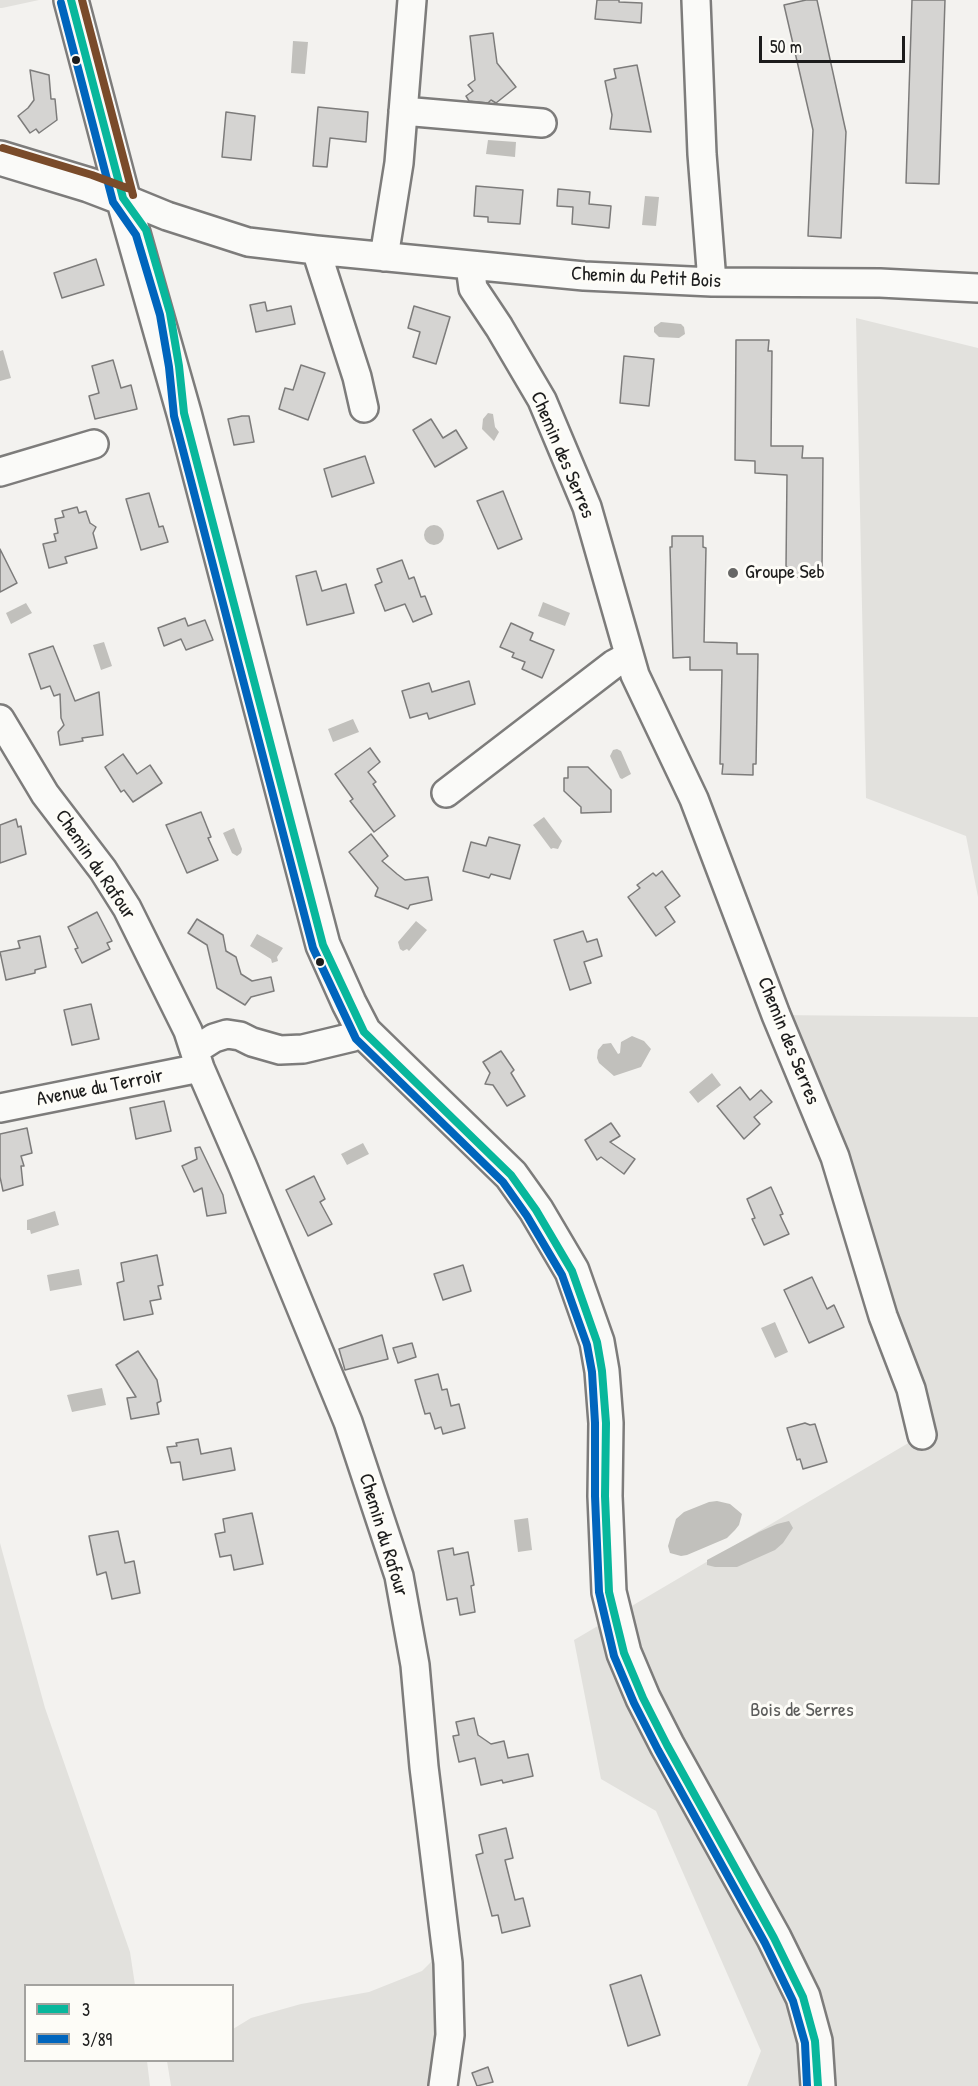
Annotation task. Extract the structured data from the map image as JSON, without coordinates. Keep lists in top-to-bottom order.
{
  "streets": {
    "street": [
      "Chemin du Petit Bois",
      "Chemin des Serres",
      "Chemin du Rafour",
      "Avenue du Terroir"
    ]
  },
  "crossings": [
    ["Chemin du Petit Bois", "Chemin des Serres"],
    ["Chemin du Rafour", "Avenue du Terroir"]
  ],
  "parks": ["Bois de Serres"],
  "places": ["Groupe Seb"],
  "lines": ["transit line 3", "transit line 3/89"],
  "legend": ["3", "3/89"],
  "scale_bar": "50 m"
}
